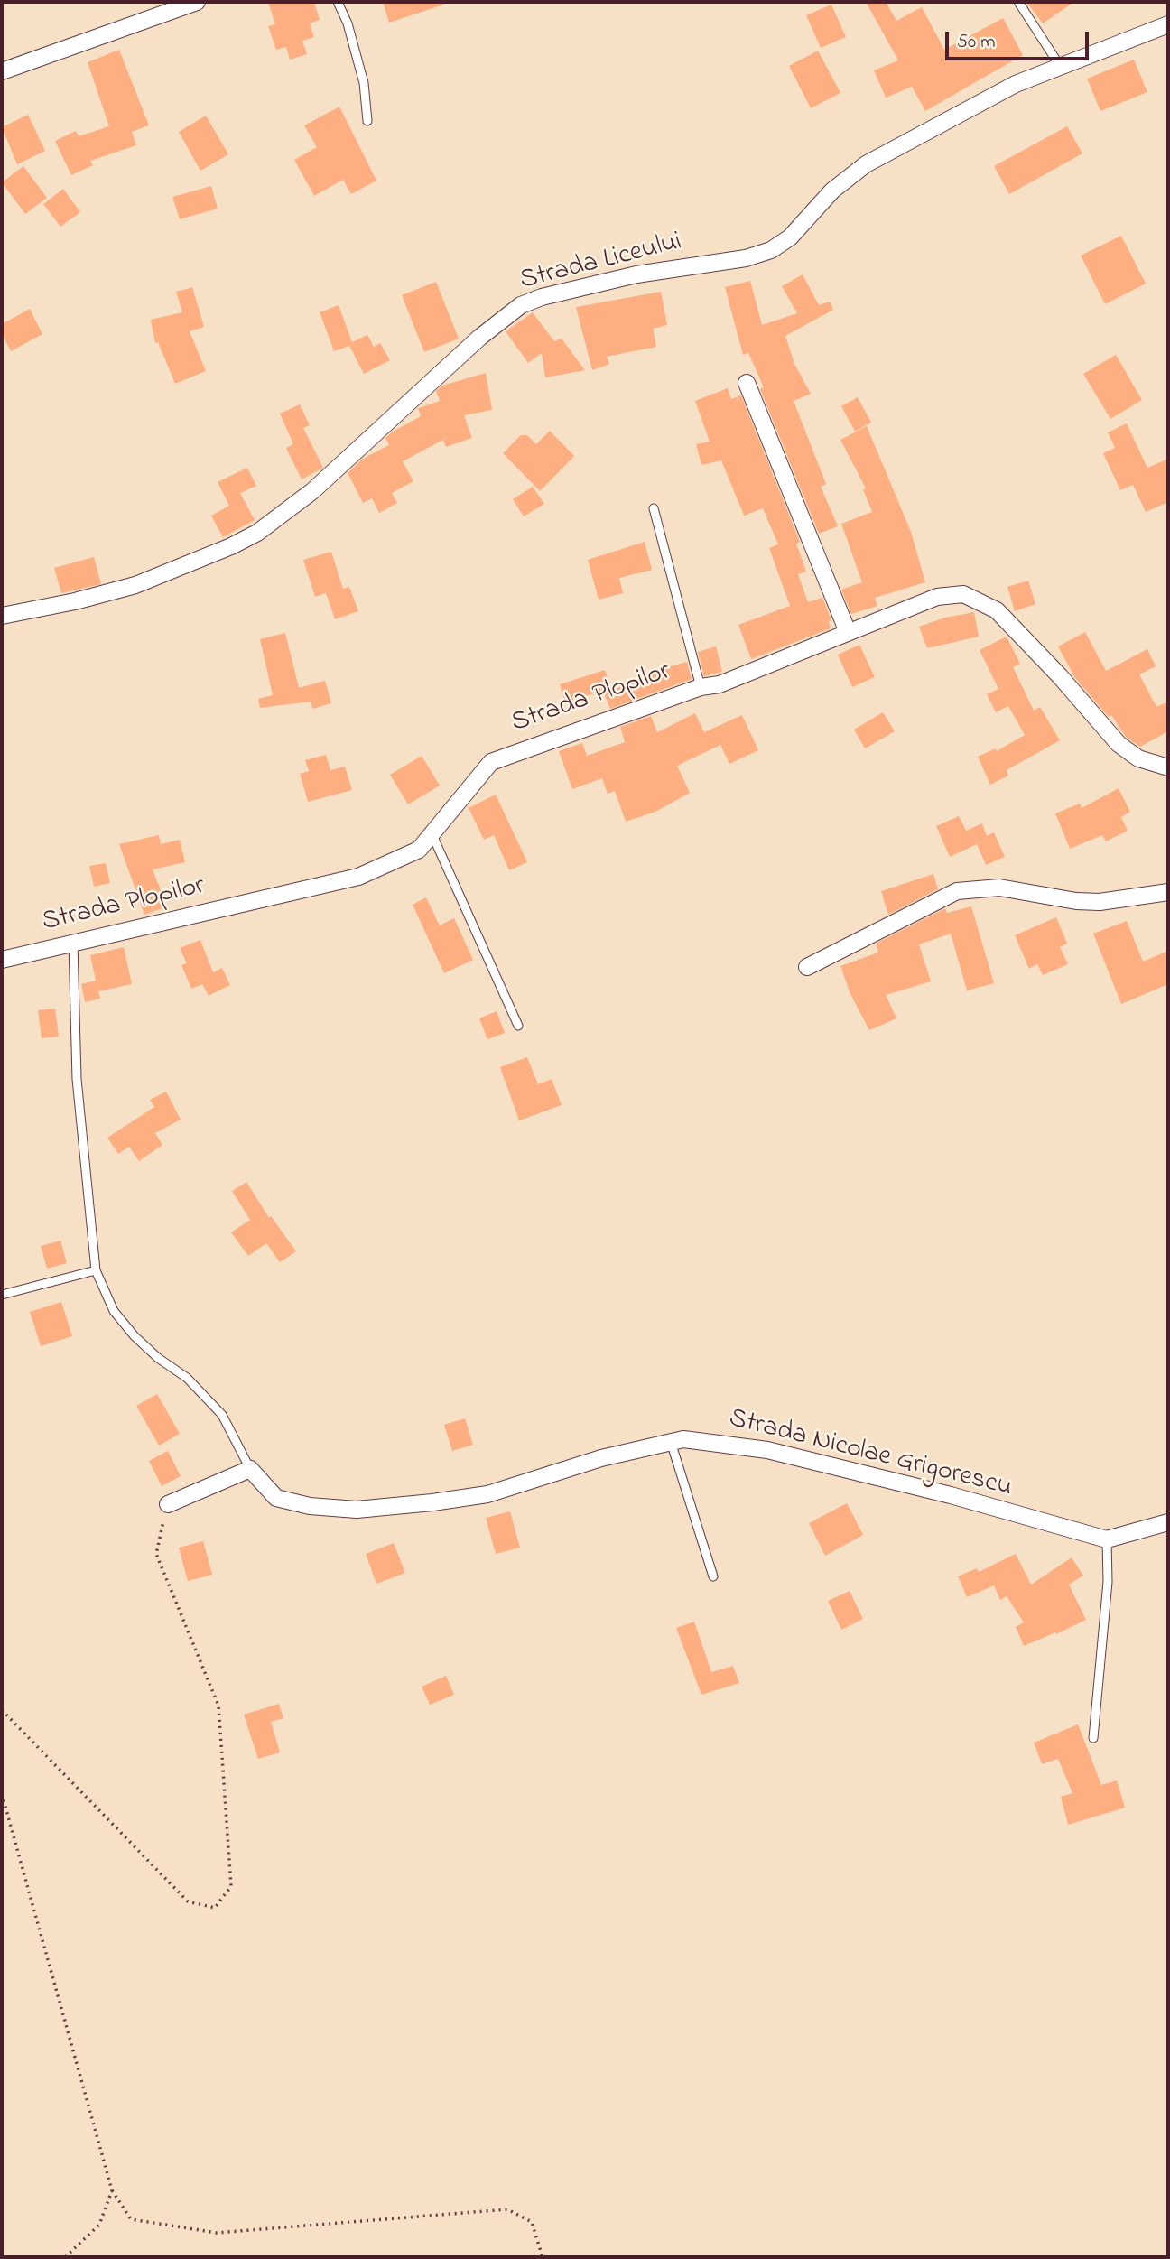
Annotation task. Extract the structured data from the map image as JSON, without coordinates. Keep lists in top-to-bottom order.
{
  "streets": {
    "street": ["Strada Liceului", "Strada Plopilor", "Strada Nicolae Grigorescu"]
  },
  "scale_bar": "50 m"
}
